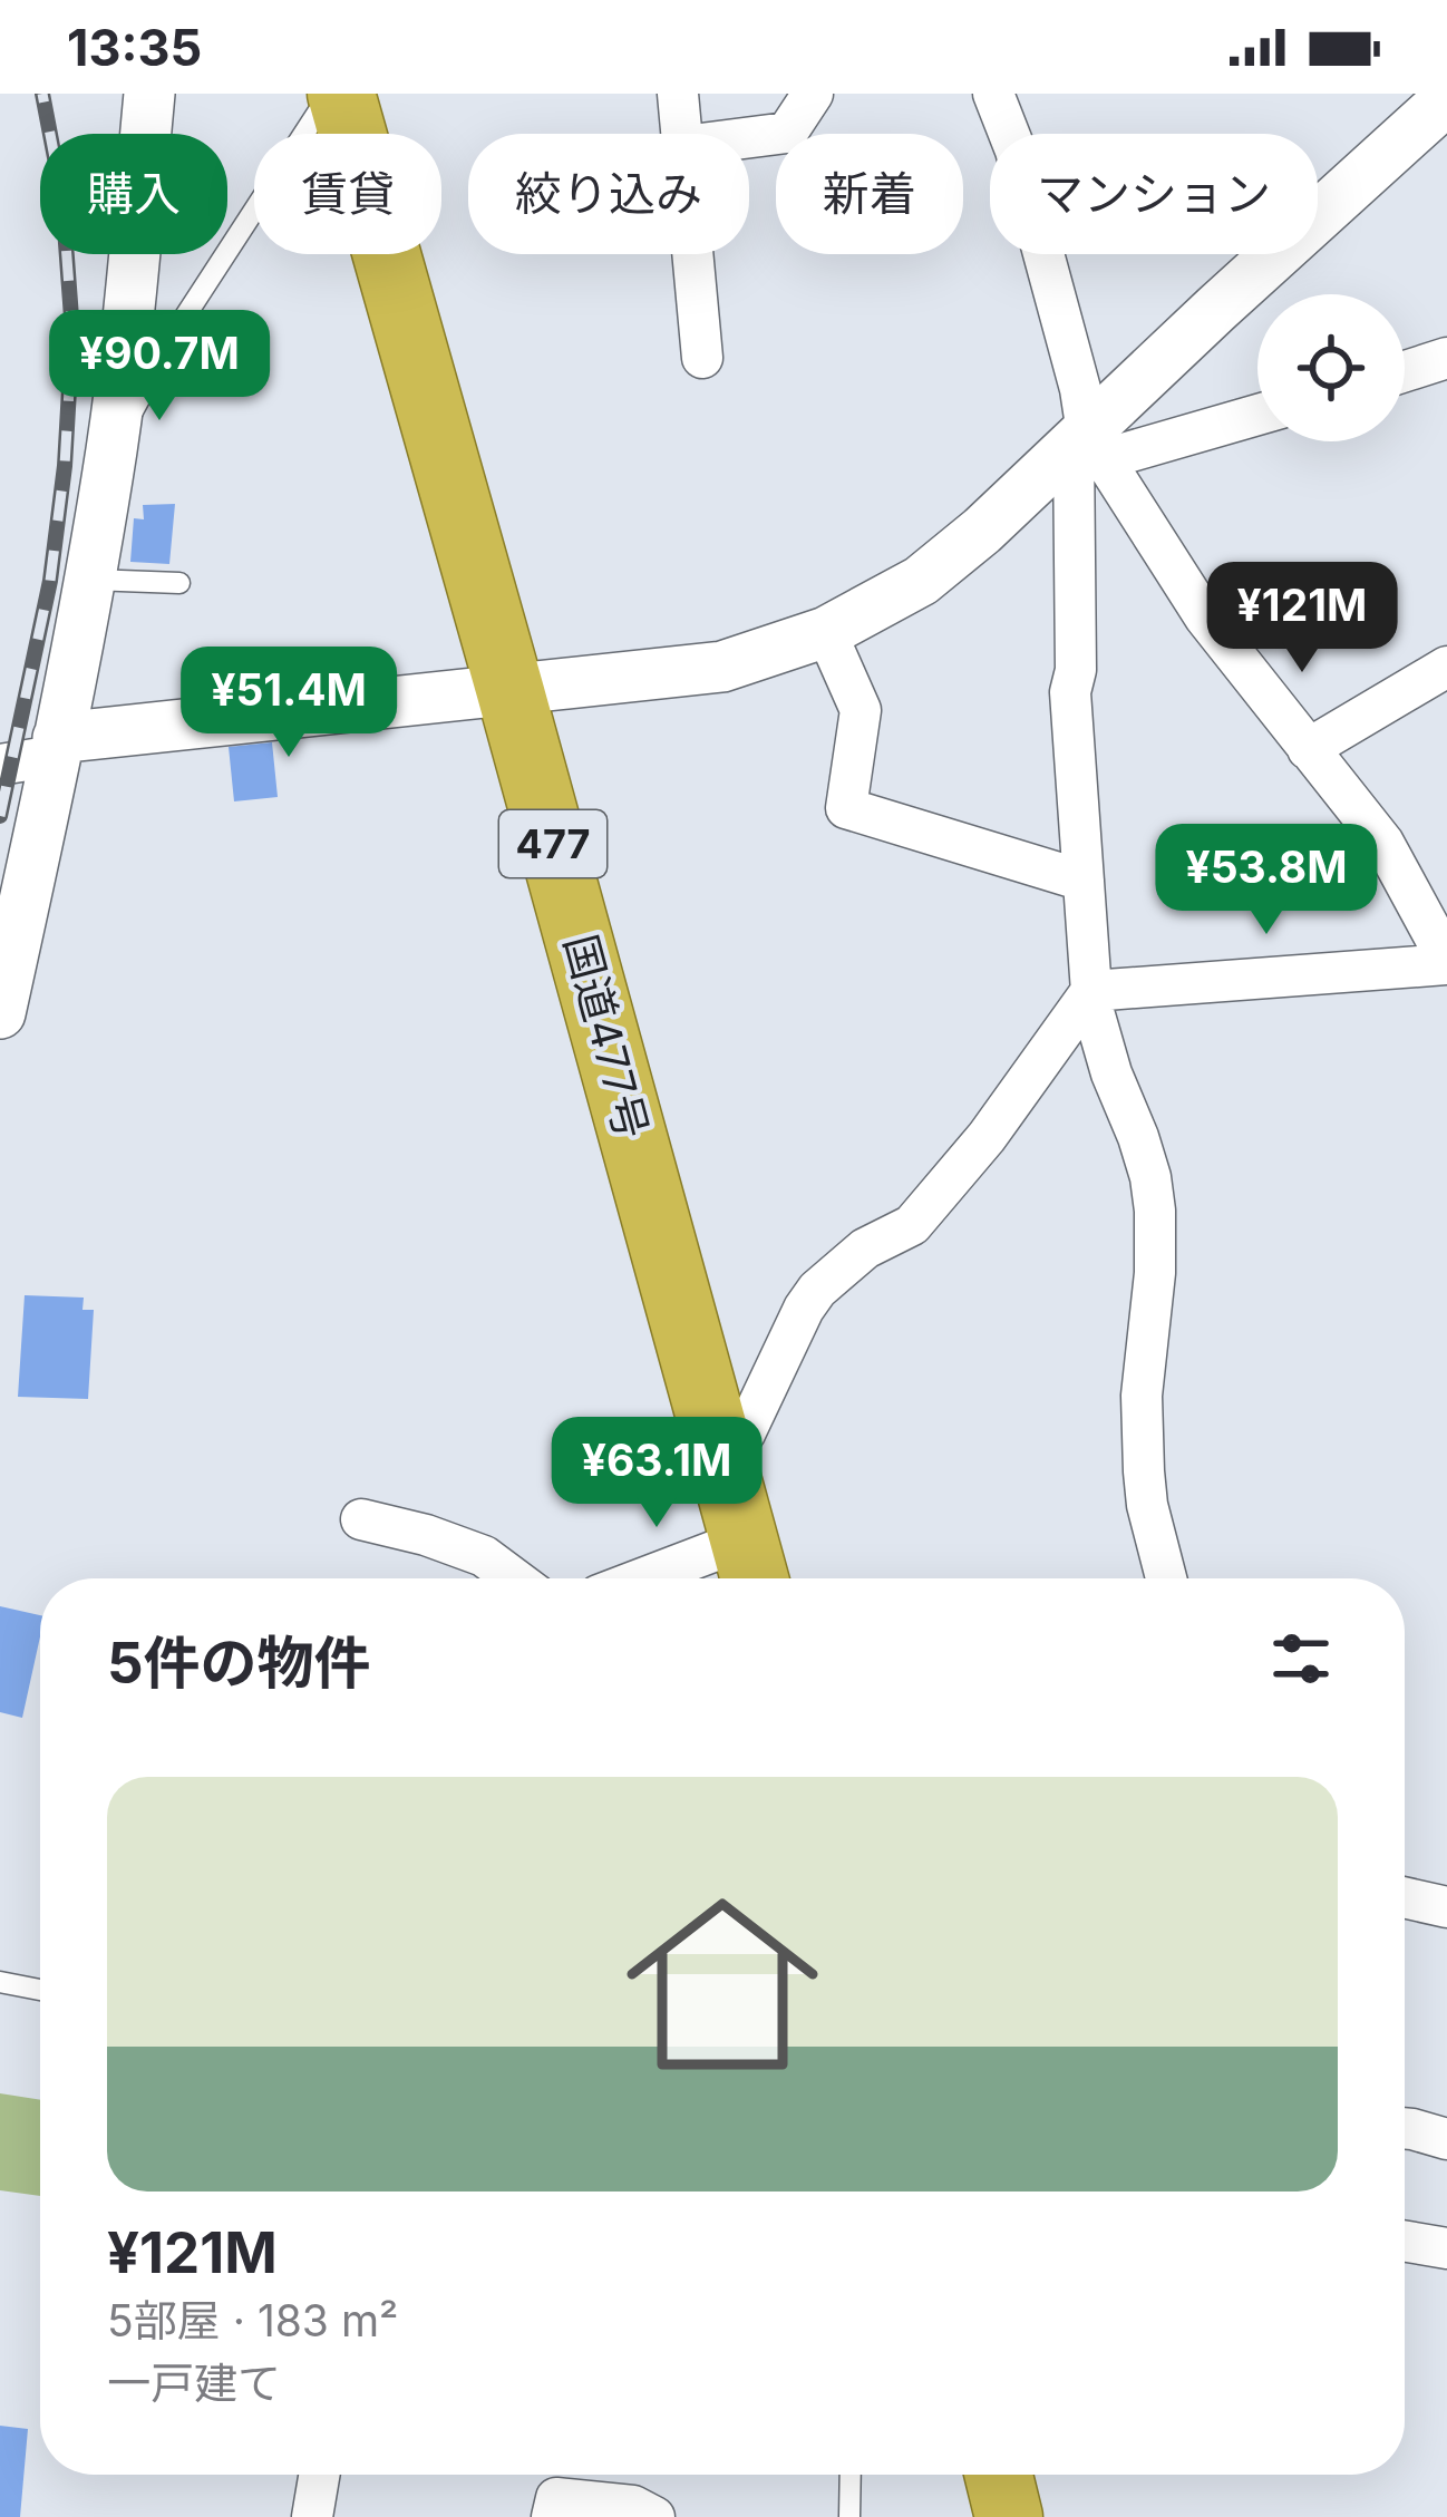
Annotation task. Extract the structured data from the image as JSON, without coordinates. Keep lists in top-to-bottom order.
{
  "streets": {
    "highway": ["477", "国道477号"]
  },
  "page": {
    "status": "13:35",
    "chip": [
      "購入",
      "賃貸",
      "絞り込み",
      "新着",
      "マンション"
    ],
    "price": [
      "¥90.7M",
      "¥121M",
      "¥51.4M",
      "¥53.8M",
      "¥63.1M"
    ],
    "heading": "5件の物件",
    "list": [
      {
        "name": "¥121M",
        "note": "5部屋 · 183 m² · 一戸建て"
      }
    ]
  }
}
